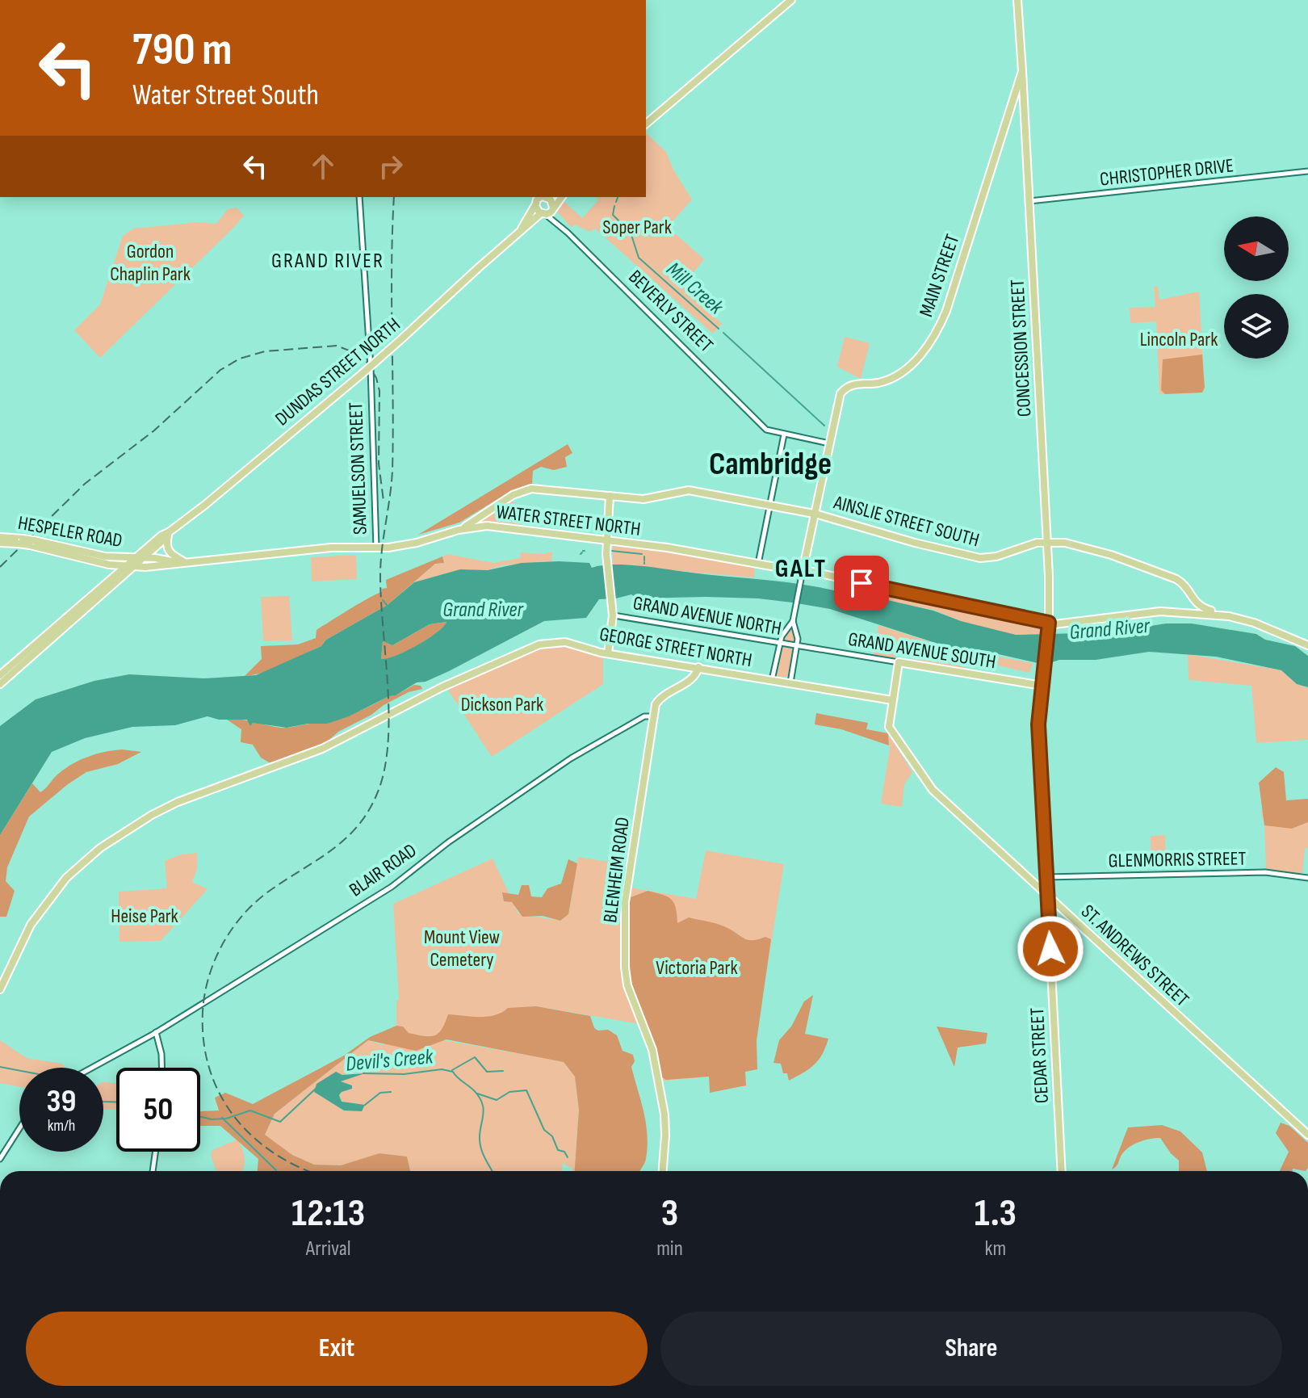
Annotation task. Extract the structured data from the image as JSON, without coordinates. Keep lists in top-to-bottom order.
{
  "streets": {
    "main road": [
      "MAIN STREET",
      "CONCESSION STREET",
      "DUNDAS STREET NORTH",
      "WATER STREET NORTH",
      "AINSLIE STREET SOUTH",
      "HESPELER ROAD",
      "GEORGE STREET NORTH",
      "GRAND AVENUE SOUTH",
      "BLENHEIM ROAD",
      "ST. ANDREWS STREET",
      "CEDAR STREET"
    ],
    "street": [
      "CHRISTOPHER DRIVE",
      "BEVERLY STREET",
      "SAMUELSON STREET",
      "GRAND AVENUE NORTH",
      "GLENMORRIS STREET",
      "BLAIR ROAD"
    ]
  },
  "crossings": [
    ["CHRISTOPHER DRIVE", "CONCESSION STREET"],
    ["MAIN STREET", "CONCESSION STREET"],
    ["MAIN STREET", "WATER STREET NORTH"],
    ["MAIN STREET", "AINSLIE STREET SOUTH"],
    ["BEVERLY STREET", "DUNDAS STREET NORTH"],
    ["CONCESSION STREET", "WATER STREET NORTH"],
    ["CONCESSION STREET", "AINSLIE STREET SOUTH"],
    ["CONCESSION STREET", "CEDAR STREET"],
    ["DUNDAS STREET NORTH", "WATER STREET NORTH"],
    ["DUNDAS STREET NORTH", "HESPELER ROAD"],
    ["SAMUELSON STREET", "WATER STREET NORTH"],
    ["WATER STREET NORTH", "AINSLIE STREET SOUTH"],
    ["WATER STREET NORTH", "HESPELER ROAD"],
    ["WATER STREET NORTH", "CEDAR STREET"],
    ["GRAND AVENUE NORTH", "GRAND AVENUE SOUTH"],
    ["GEORGE STREET NORTH", "ST. ANDREWS STREET"],
    ["GRAND AVENUE SOUTH", "ST. ANDREWS STREET"],
    ["GRAND AVENUE SOUTH", "CEDAR STREET"],
    ["GLENMORRIS STREET", "CEDAR STREET"],
    ["BLAIR ROAD", "BLENHEIM ROAD"],
    ["ST. ANDREWS STREET", "CEDAR STREET"]
  ],
  "districts": ["GRAND RIVER", "Cambridge", "GALT"],
  "water": ["Mill Creek", "Grand River", "Devil's Creek"],
  "parks": [
    "Soper Park",
    "Gordon Chaplin Park",
    "Lincoln Park",
    "Dickson Park",
    "Heise Park",
    "Mount View Cemetery",
    "Victoria Park"
  ],
  "north": "left",
  "page": {
    "turn": ["790 m", "Water Street South"],
    "speed": "39 km/h",
    "limit": "50",
    "eta": [
      "12:13",
      "Arrival",
      "3",
      "min",
      "1.3",
      "km"
    ],
    "buttons": ["Exit", "Share"]
  }
}
